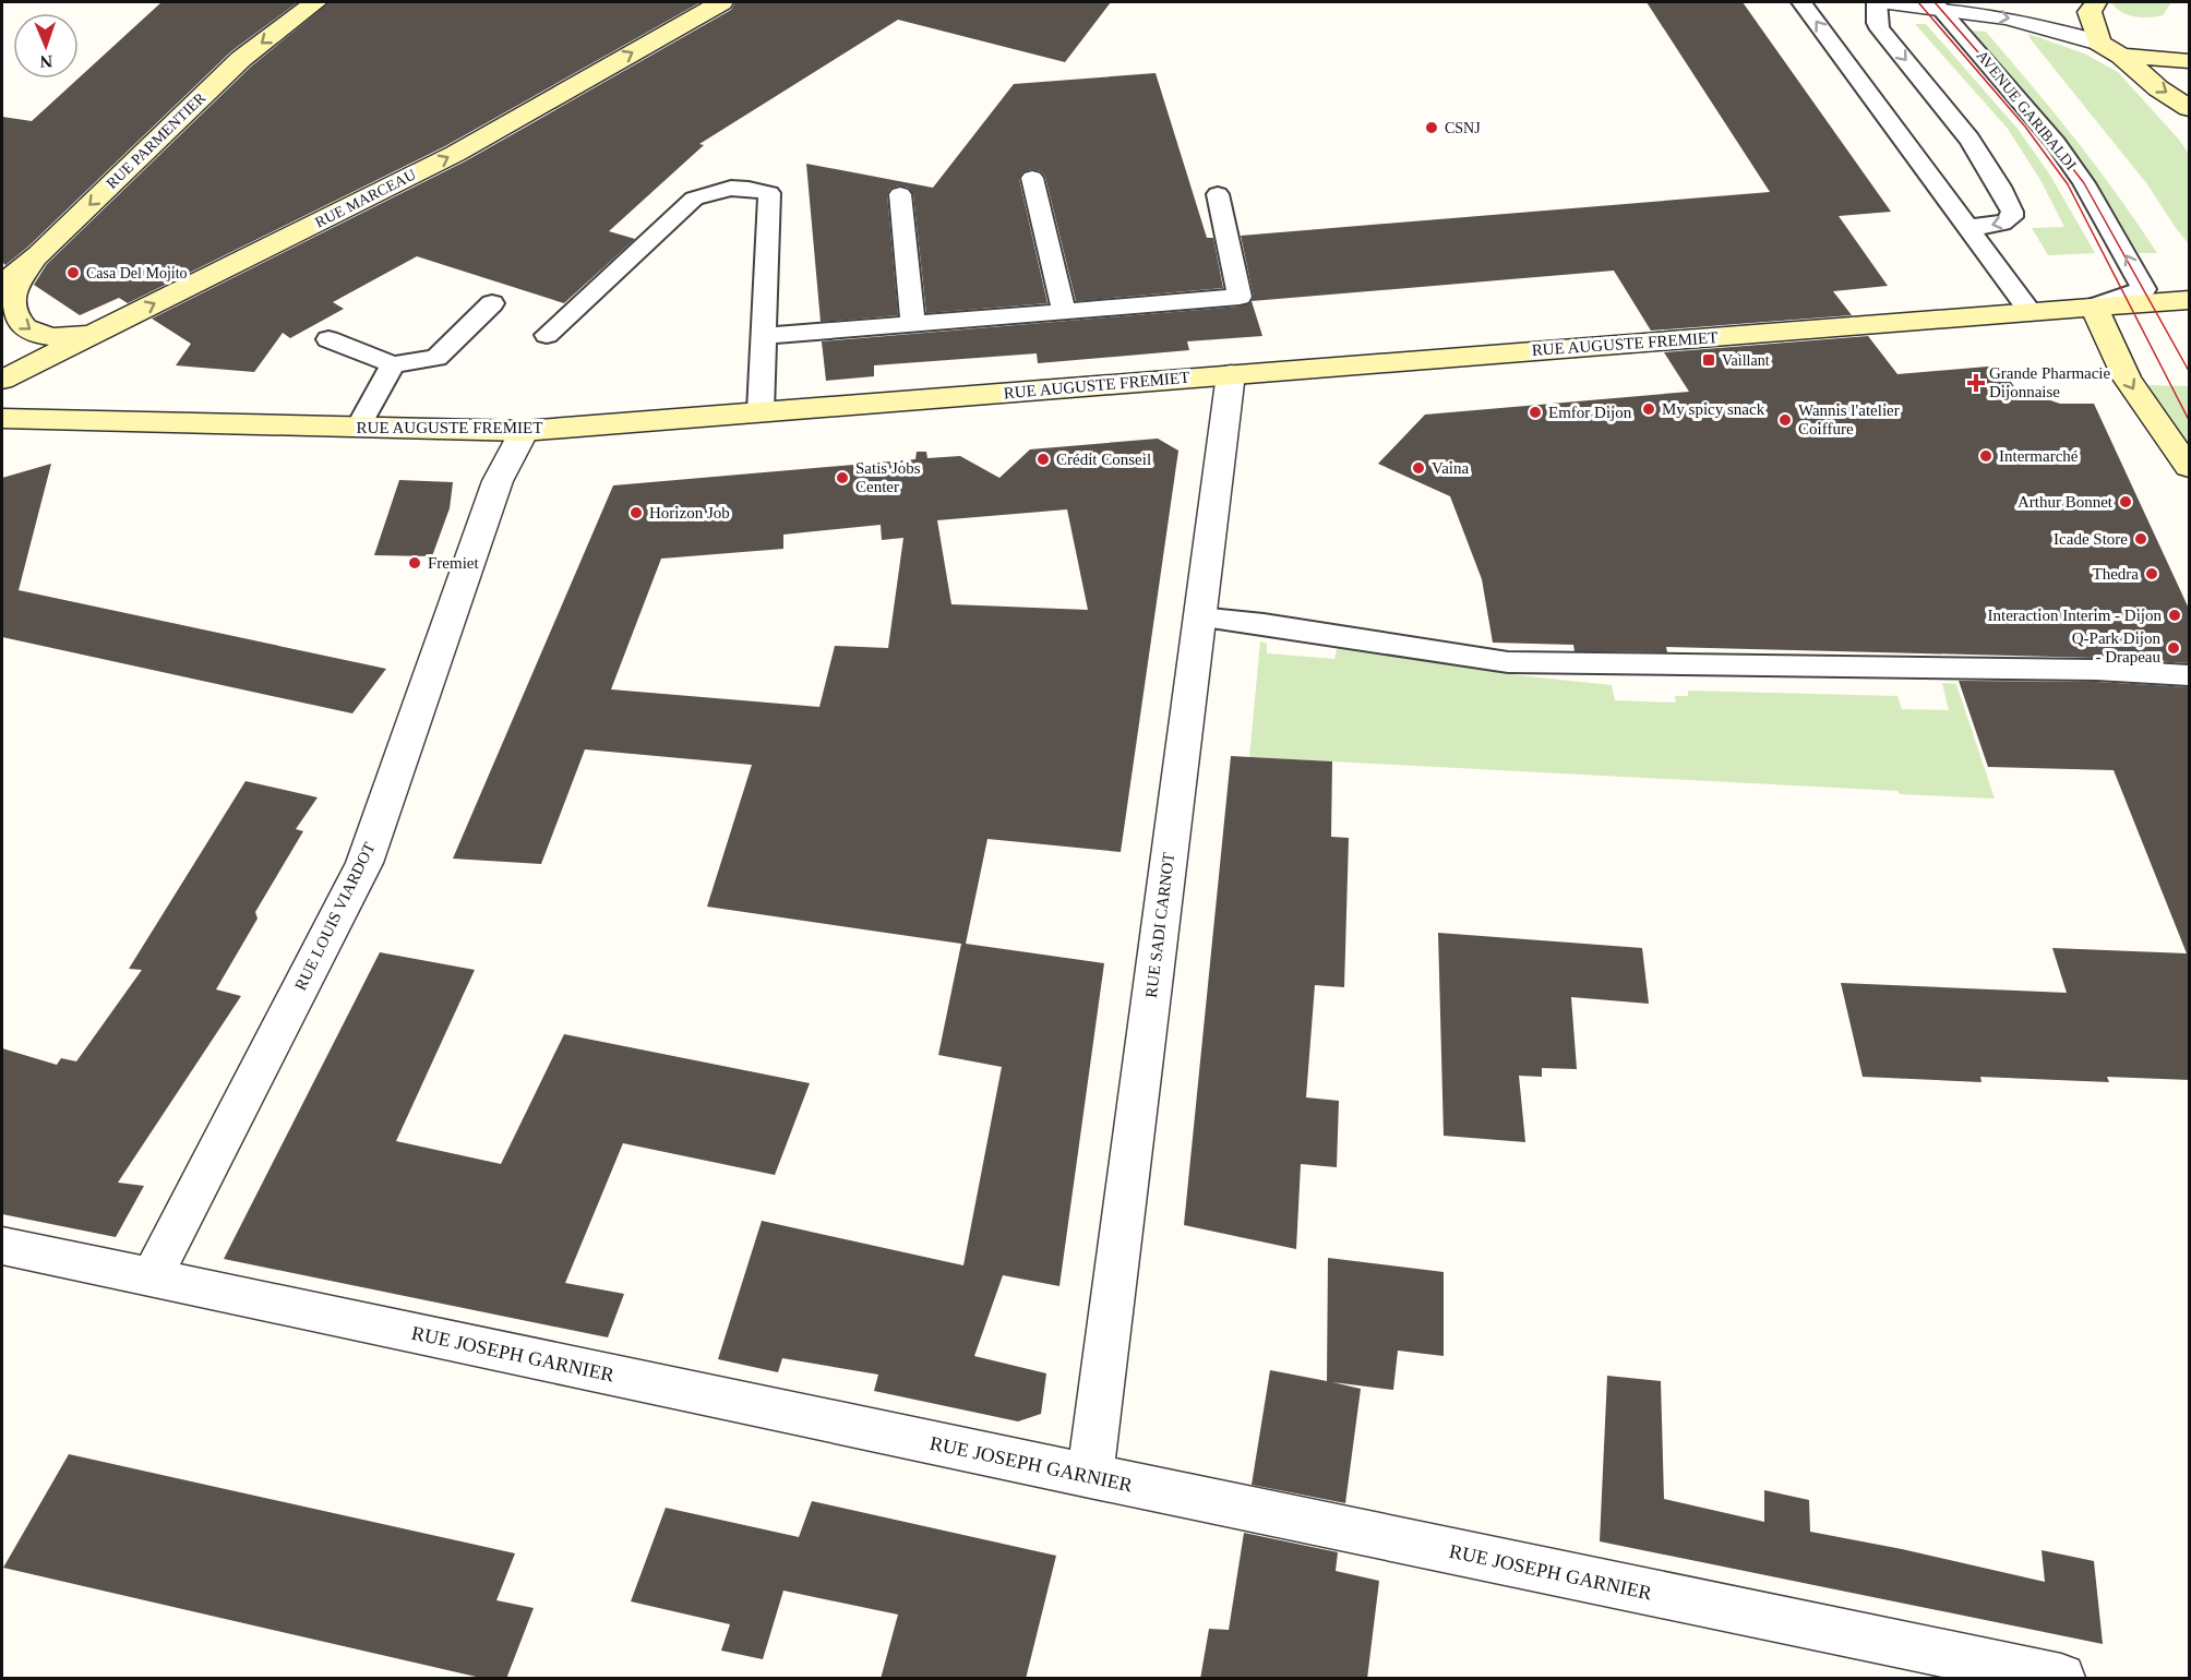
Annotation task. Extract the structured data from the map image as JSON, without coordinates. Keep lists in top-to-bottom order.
{
  "streets": {
    "main road": ["RUE PARMENTIER", "RUE MARCEAU", "RUE AUGUSTE FREMIET"],
    "street": ["RUE LOUIS VIARDOT", "RUE SADI CARNOT", "RUE JOSEPH GARNIER"],
    "lane": ["AVENUE GARIBALDI"]
  },
  "crossings": [
    ["AVENUE GARIBALDI", "RUE AUGUSTE FREMIET"],
    ["RUE AUGUSTE FREMIET", "RUE LOUIS VIARDOT"],
    ["RUE AUGUSTE FREMIET", "RUE SADI CARNOT"],
    ["RUE LOUIS VIARDOT", "RUE JOSEPH GARNIER"],
    ["RUE SADI CARNOT", "RUE JOSEPH GARNIER"]
  ],
  "one_way": ["RUE PARMENTIER", "RUE MARCEAU"],
  "places": {
    "other": [
      "CSNJ",
      "Casa Del Mojito",
      "My spicy snack",
      "Emfor Dijon",
      "Wannis l'atelier Coiffure",
      "Intermarché",
      "Crédit Conseil",
      "Vaina",
      "Satis Jobs Center",
      "Arthur Bonnet",
      "Horizon Job",
      "Icade Store",
      "Fremiet",
      "Thedra",
      "Interaction Interim - Dijon",
      "Q-Park Dijon - Drapeau"
    ],
    "transit": ["Vaillant"],
    "health": ["Grande Pharmacie Dijonnaise"]
  },
  "north": "bottom"
}
